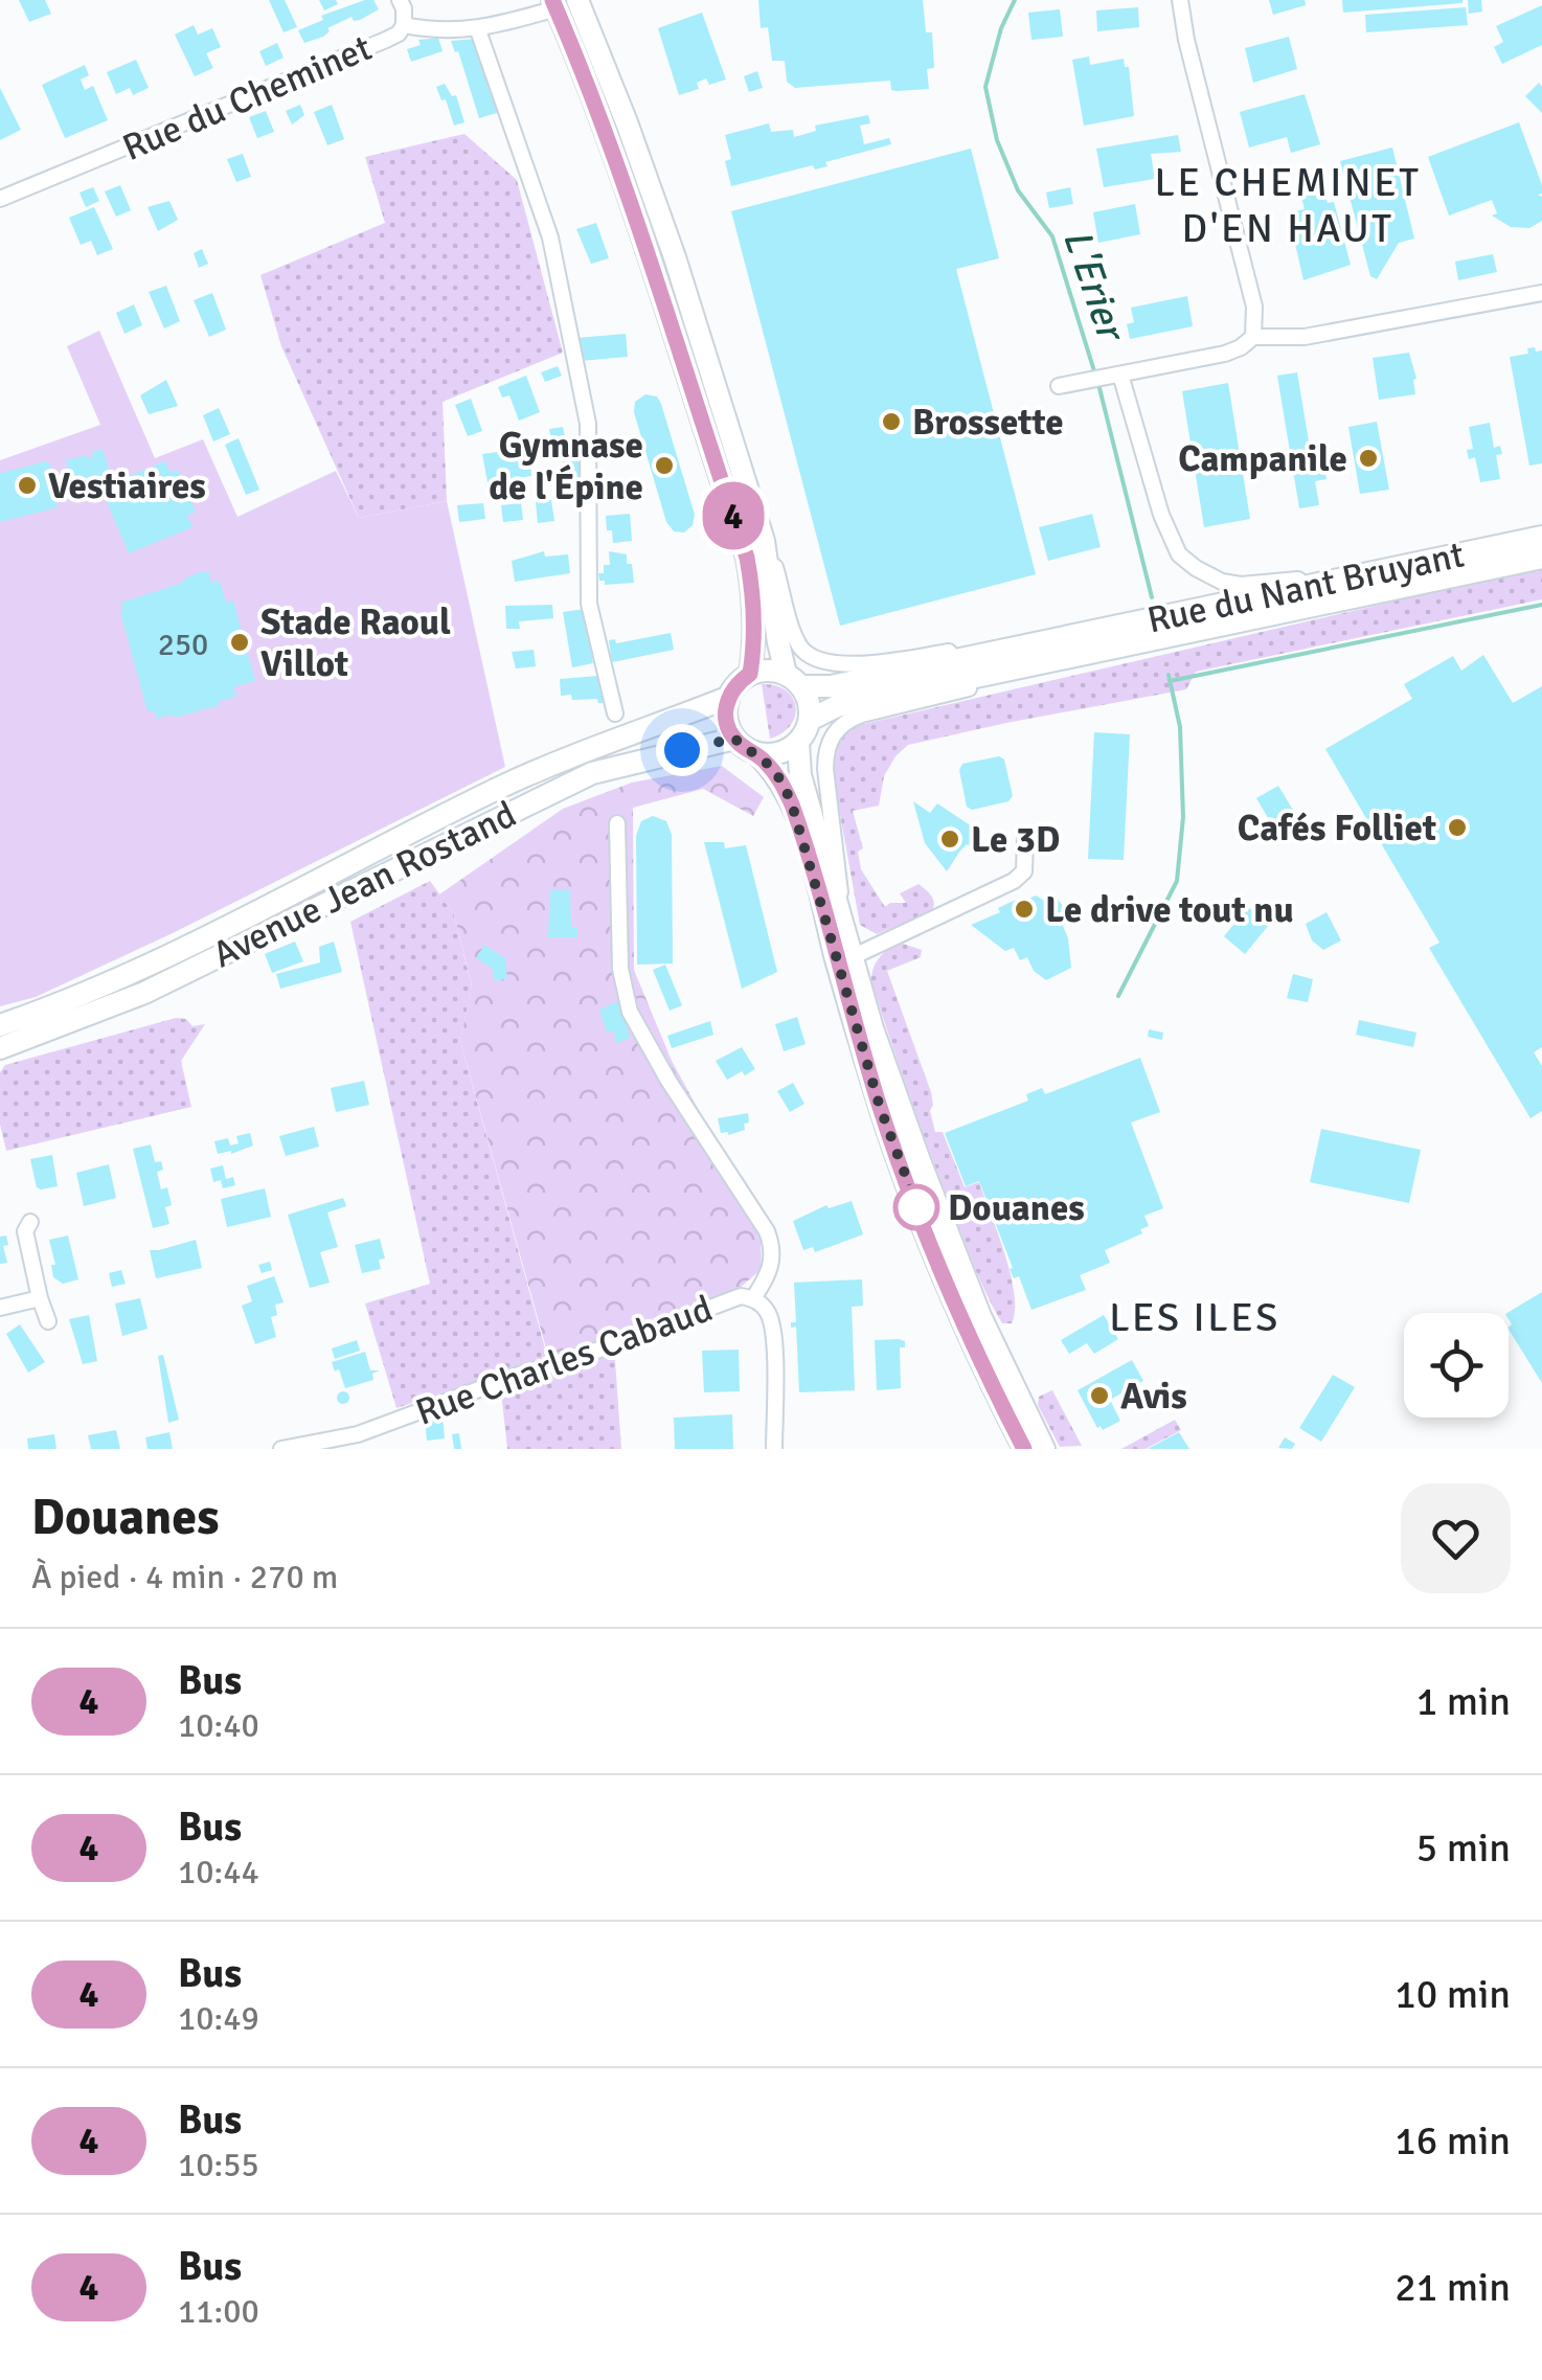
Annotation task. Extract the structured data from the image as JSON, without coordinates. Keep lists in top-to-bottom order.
{
  "streets": {
    "main road": ["Rue du Nant Bruyant", "Avenue Jean Rostand"],
    "street": ["Rue du Cheminet", "Rue Charles Cabaud"]
  },
  "crossings": [
    ["Rue du Nant Bruyant", "Avenue Jean Rostand"]
  ],
  "districts": ["LE CHEMINET D'EN HAUT", "LES ILES"],
  "water": ["L'Erier"],
  "places": [
    "Brossette",
    "Campanile",
    "Gymnase de l'Épine",
    "Vestiaires",
    "Stade Raoul Villot",
    "Cafés Folliet",
    "Le 3D",
    "Le drive tout nu",
    "Douanes",
    "Avis"
  ],
  "lines": ["bus line 4"],
  "house_numbers": ["250"],
  "page": {
    "on_map": "4",
    "heading": ["Douanes", "À pied · 4 min · 270 m"],
    "list": [
      {
        "mark": "4",
        "name": "Bus",
        "note": "10:40",
        "value": "1 min"
      },
      {
        "mark": "4",
        "name": "Bus",
        "note": "10:44",
        "value": "5 min"
      },
      {
        "mark": "4",
        "name": "Bus",
        "note": "10:49",
        "value": "10 min"
      },
      {
        "mark": "4",
        "name": "Bus",
        "note": "10:55",
        "value": "16 min"
      },
      {
        "mark": "4",
        "name": "Bus",
        "note": "11:00",
        "value": "21 min"
      }
    ]
  }
}
